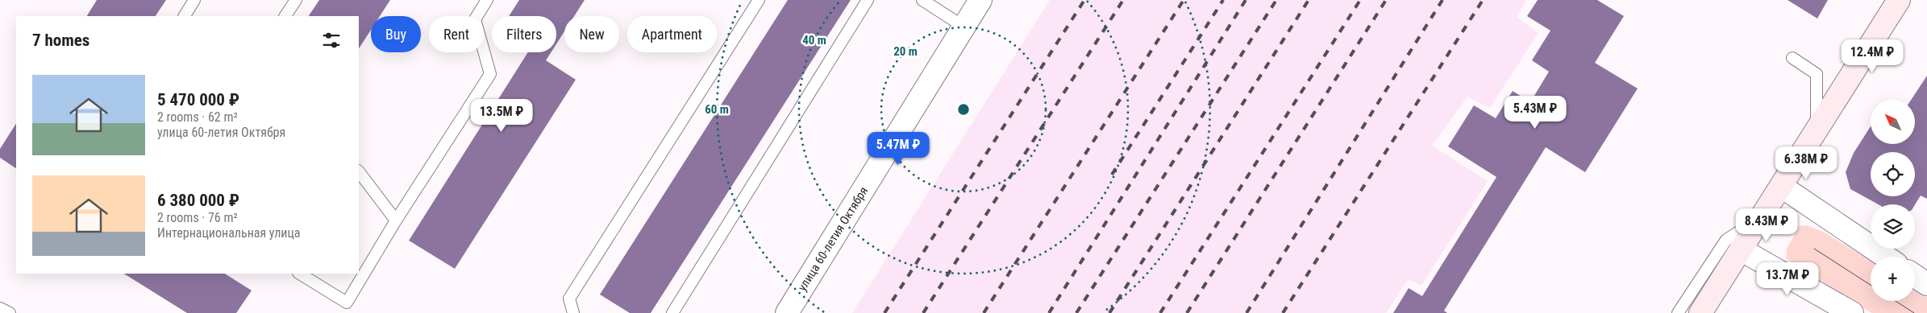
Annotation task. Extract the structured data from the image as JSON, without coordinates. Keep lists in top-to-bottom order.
{
  "streets": {
    "street": ["улица 60-летия Октября"]
  },
  "north": "top left",
  "page": {
    "chip": [
      "Buy",
      "Rent",
      "Filters",
      "New",
      "Apartment"
    ],
    "heading": "7 homes",
    "price": [
      "12.4M ₽",
      "5.43M ₽",
      "13.5M ₽",
      "5.47M ₽",
      "6.38M ₽",
      "8.43M ₽",
      "13.7M ₽"
    ],
    "list": [
      {
        "name": "5 470 000 ₽",
        "note": "2 rooms · 62 m² · улица 60-летия Октября"
      },
      {
        "name": "6 380 000 ₽",
        "note": "2 rooms · 76 m² · Интернациональная улица"
      }
    ],
    "map_buttons": "+"
  },
  "rings": ["40 m", "20 m", "60 m"]
}
